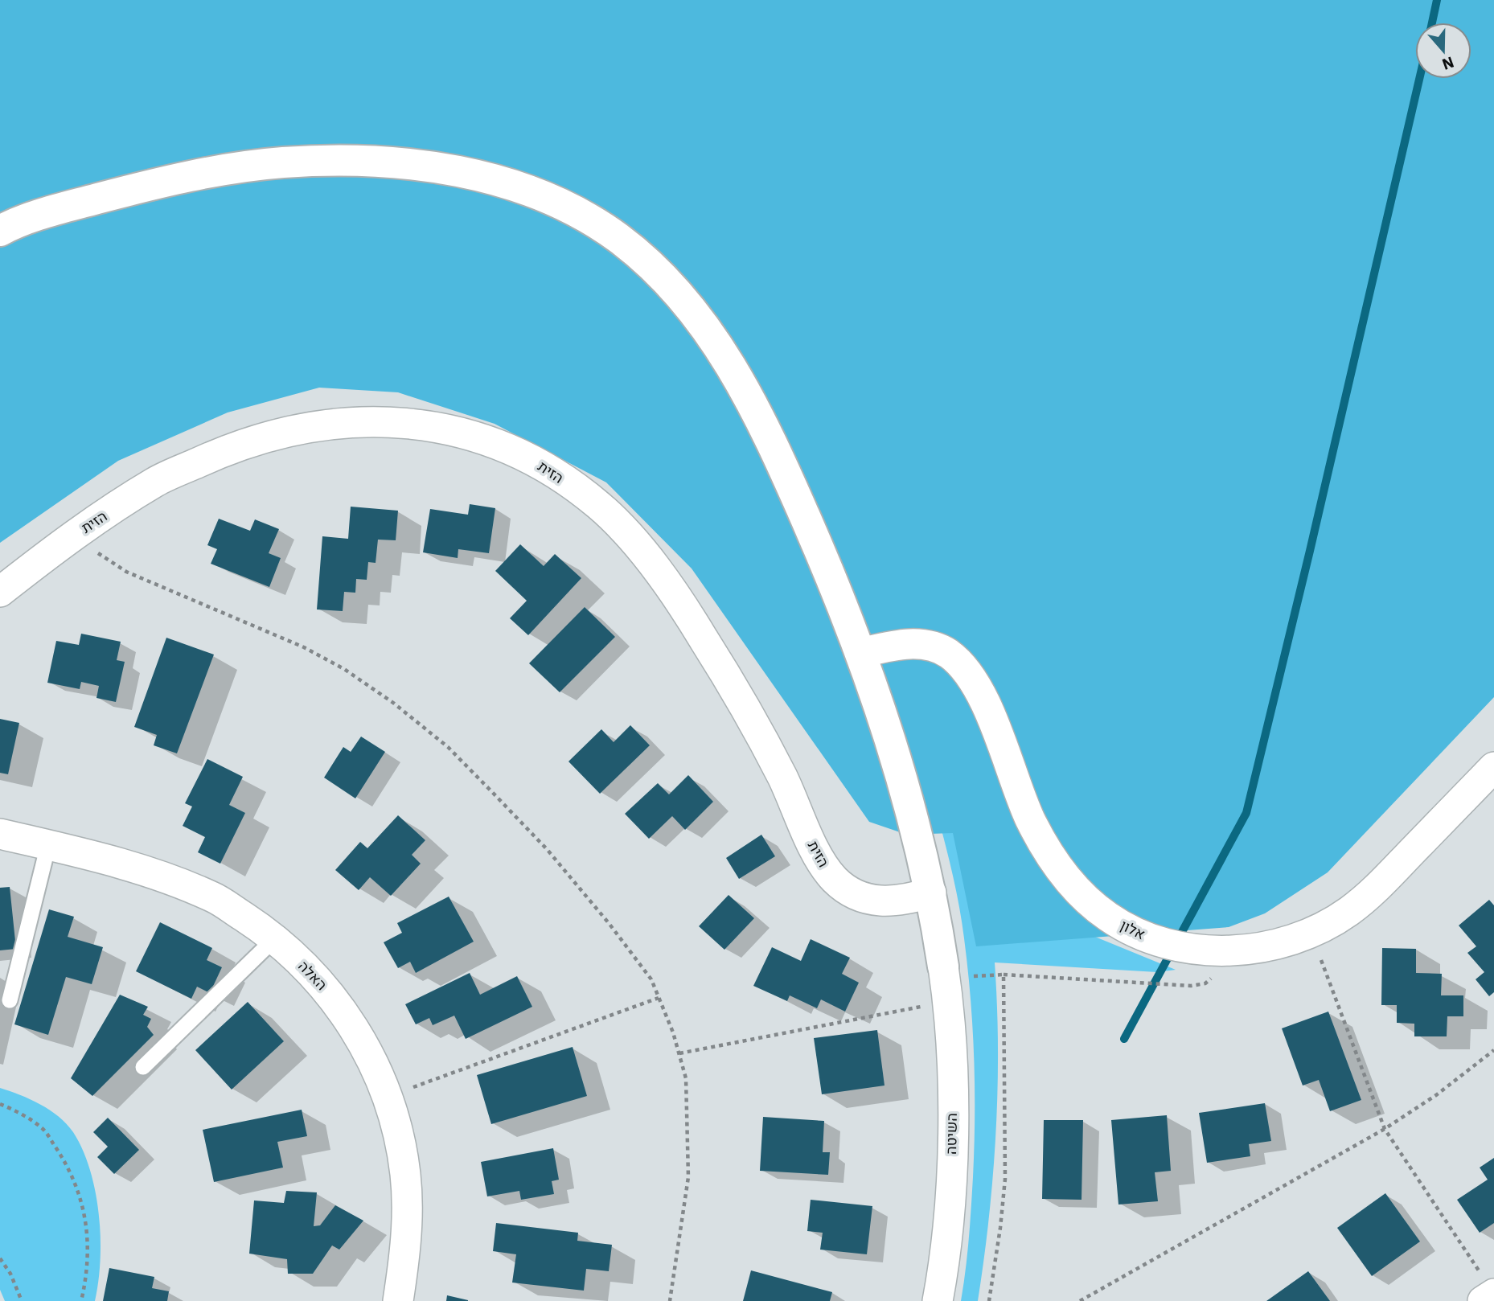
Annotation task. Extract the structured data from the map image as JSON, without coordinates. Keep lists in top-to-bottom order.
{
  "streets": {
    "street": [
      "הזית",
      "אלון",
      "האלה",
      "השיטה"
    ]
  },
  "north": "bottom"
}
